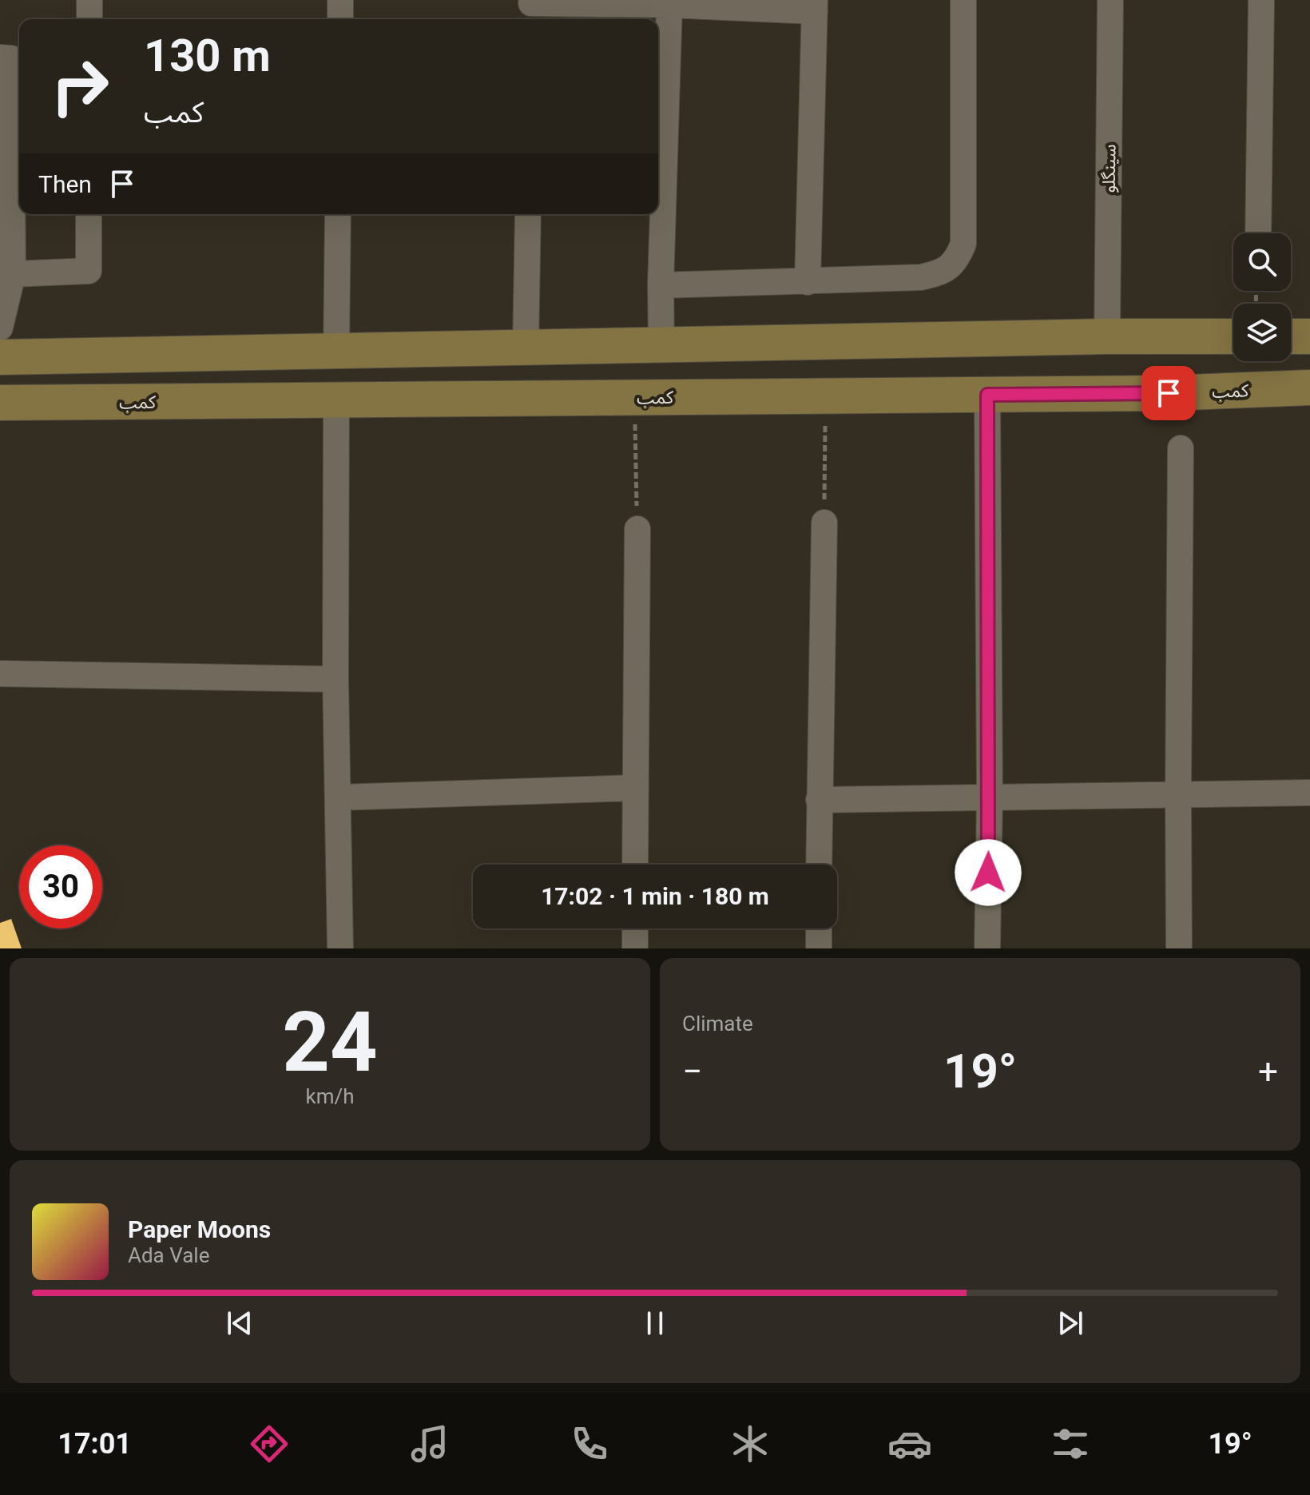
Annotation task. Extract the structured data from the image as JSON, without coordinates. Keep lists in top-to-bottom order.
{
  "streets": {
    "street": ["سینگلو", "کمب"]
  },
  "page": {
    "turn": ["130 m", "کمب"],
    "then": "Then",
    "limit": "30",
    "trip": "17:02 · 1 min · 180 m",
    "tile": [
      ["24", "km/h"],
      "Climate"
    ],
    "heat": ["−", "19°", "+"],
    "song": ["Paper Moons", "Ada Vale"],
    "tabs": ["17:01", "19°"]
  }
}
